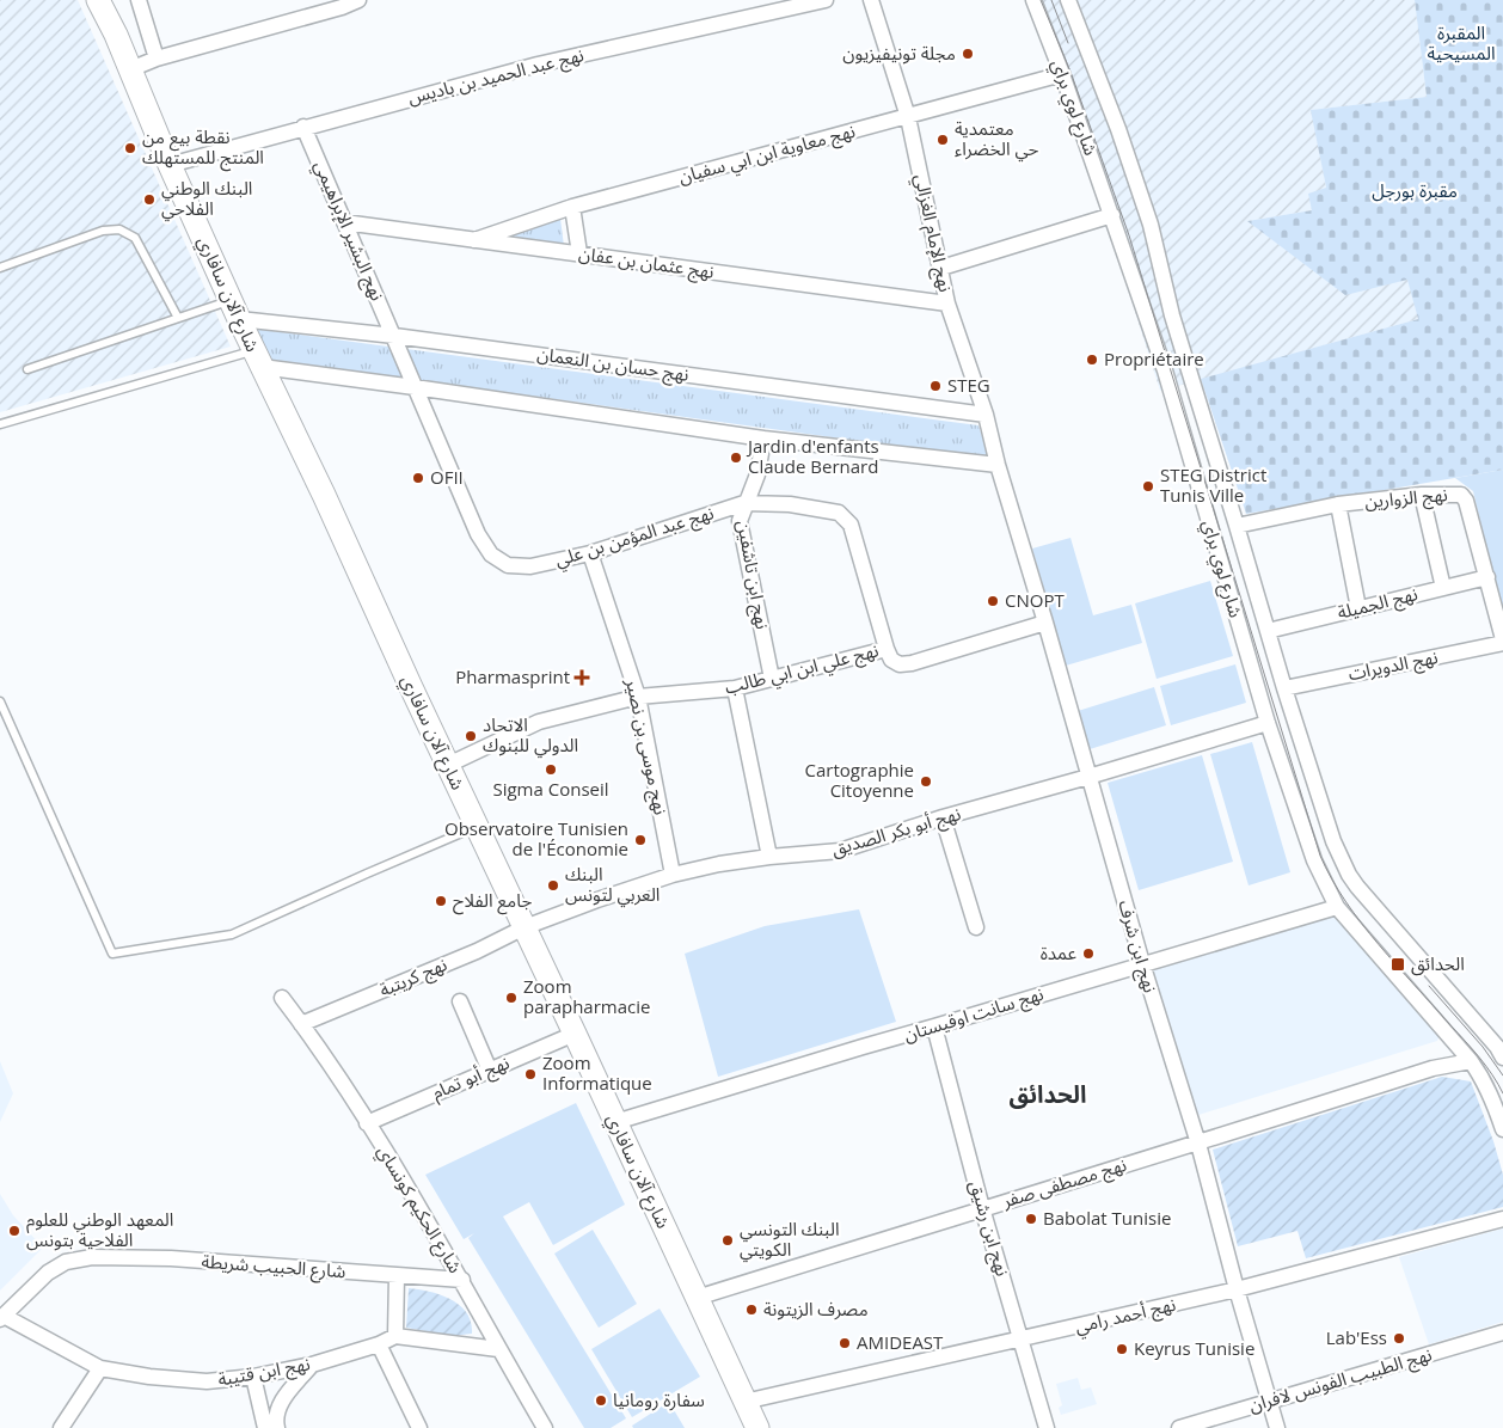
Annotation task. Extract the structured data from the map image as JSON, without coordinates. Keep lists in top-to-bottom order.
{
  "streets": {
    "street": [
      "نهج عبد الحميد بن باديس",
      "شارع لوي براي",
      "نهج معاوية ابن ابي سفيان",
      "نهج البشير الإبراهيمي",
      "نهج الإمام الغزالي",
      "نهج عثمان بن عفان",
      "شارع آلان سافاري",
      "نهج حسان بن النعمان",
      "نهج الزوارين",
      "نهج عبد المؤمن بن علي",
      "نهج ابن تاشفين",
      "نهج الجميلة",
      "نهج الدويرات",
      "نهج علي ابن ابي طالب",
      "نهج موسى بن نصير",
      "نهج أبو بكر الصديق",
      "نهج ابن شرف",
      "نهج كريتبة",
      "نهج سانت اوقيستان",
      "نهج أبو تمام",
      "نهج مصطفى صفر",
      "شارع الحكيم كونساي",
      "نهج ابن رشيق",
      "شارع الحبيب شريطة",
      "نهج أحمد رامي",
      "نهج ابن قتيبة",
      "نهج الطبيب الفونس لافران"
    ]
  },
  "crossings": [
    ["نهج عبد الحميد بن باديس", "نهج البشير الإبراهيمي"],
    ["نهج عبد الحميد بن باديس", "شارع آلان سافاري"],
    ["شارع لوي براي", "نهج معاوية ابن ابي سفيان"],
    ["شارع لوي براي", "نهج الزوارين"],
    ["شارع لوي براي", "نهج الجميلة"],
    ["شارع لوي براي", "نهج الدويرات"],
    ["شارع لوي براي", "نهج أبو بكر الصديق"],
    ["شارع لوي براي", "نهج سانت اوقيستان"],
    ["شارع لوي براي", "نهج مصطفى صفر"],
    ["نهج معاوية ابن ابي سفيان", "نهج الإمام الغزالي"],
    ["نهج معاوية ابن ابي سفيان", "نهج عثمان بن عفان"],
    ["نهج البشير الإبراهيمي", "نهج عثمان بن عفان"],
    ["نهج البشير الإبراهيمي", "نهج حسان بن النعمان"],
    ["نهج البشير الإبراهيمي", "نهج عبد المؤمن بن علي"],
    ["نهج الإمام الغزالي", "نهج عثمان بن عفان"],
    ["نهج الإمام الغزالي", "نهج حسان بن النعمان"],
    ["نهج الإمام الغزالي", "نهج ابن شرف"],
    ["شارع آلان سافاري", "نهج حسان بن النعمان"],
    ["شارع آلان سافاري", "نهج علي ابن ابي طالب"],
    ["شارع آلان سافاري", "نهج أبو بكر الصديق"],
    ["شارع آلان سافاري", "نهج كريتبة"],
    ["شارع آلان سافاري", "نهج سانت اوقيستان"],
    ["شارع آلان سافاري", "نهج أبو تمام"],
    ["شارع آلان سافاري", "نهج مصطفى صفر"],
    ["شارع آلان سافاري", "نهج أحمد رامي"],
    ["نهج حسان بن النعمان", "نهج عبد المؤمن بن علي"],
    ["نهج الزوارين", "نهج الجميلة"],
    ["نهج الزوارين", "نهج الدويرات"],
    ["نهج عبد المؤمن بن علي", "نهج ابن تاشفين"],
    ["نهج عبد المؤمن بن علي", "نهج علي ابن ابي طالب"],
    ["نهج عبد المؤمن بن علي", "نهج موسى بن نصير"],
    ["نهج ابن تاشفين", "نهج علي ابن ابي طالب"],
    ["نهج علي ابن ابي طالب", "نهج موسى بن نصير"],
    ["نهج علي ابن ابي طالب", "نهج ابن شرف"],
    ["نهج موسى بن نصير", "نهج أبو بكر الصديق"],
    ["نهج أبو بكر الصديق", "نهج ابن شرف"],
    ["نهج أبو بكر الصديق", "نهج كريتبة"],
    ["نهج ابن شرف", "نهج سانت اوقيستان"],
    ["نهج ابن شرف", "نهج مصطفى صفر"],
    ["نهج ابن شرف", "نهج أحمد رامي"],
    ["نهج ابن شرف", "نهج الطبيب الفونس لافران"],
    ["نهج كريتبة", "شارع الحكيم كونساي"],
    ["نهج سانت اوقيستان", "نهج ابن رشيق"],
    ["نهج أبو تمام", "شارع الحكيم كونساي"],
    ["نهج مصطفى صفر", "نهج ابن رشيق"],
    ["شارع الحكيم كونساي", "شارع الحبيب شريطة"],
    ["نهج ابن رشيق", "نهج أحمد رامي"],
    ["شارع الحبيب شريطة", "نهج ابن قتيبة"]
  ],
  "districts": ["الحدائق"],
  "parks": ["المقبرة المسيحية", "مقبرة بورجل"],
  "places": {
    "other": [
      "مجلة تونيفيزيون",
      "معتمدية حي الخضراء",
      "نقطة بيع من المنتج للمستهلك",
      "البنك الوطني الفلاحي",
      "Propriétaire",
      "STEG",
      "Jardin d'enfants Claude Bernard",
      "OFII",
      "STEG District Tunis Ville",
      "CNOPT",
      "الاتحاد الدولي للبنوك",
      "Sigma Conseil",
      "Cartographie Citoyenne",
      "Observatoire Tunisien de l'Économie",
      "البنك العربي لتونس",
      "جامع الفلاح",
      "عمدة",
      "Zoom parapharmacie",
      "Zoom Informatique",
      "Babolat Tunisie",
      "المعهد الوطني للعلوم الفلاحية بتونس",
      "البنك التونسي الكويتي",
      "مصرف الزيتونة",
      "Lab'Ess",
      "AMIDEAST",
      "Keyrus Tunisie",
      "سفارة رومانيا"
    ],
    "health": ["Pharmasprint"],
    "transit": ["الحدائق"]
  }
}
